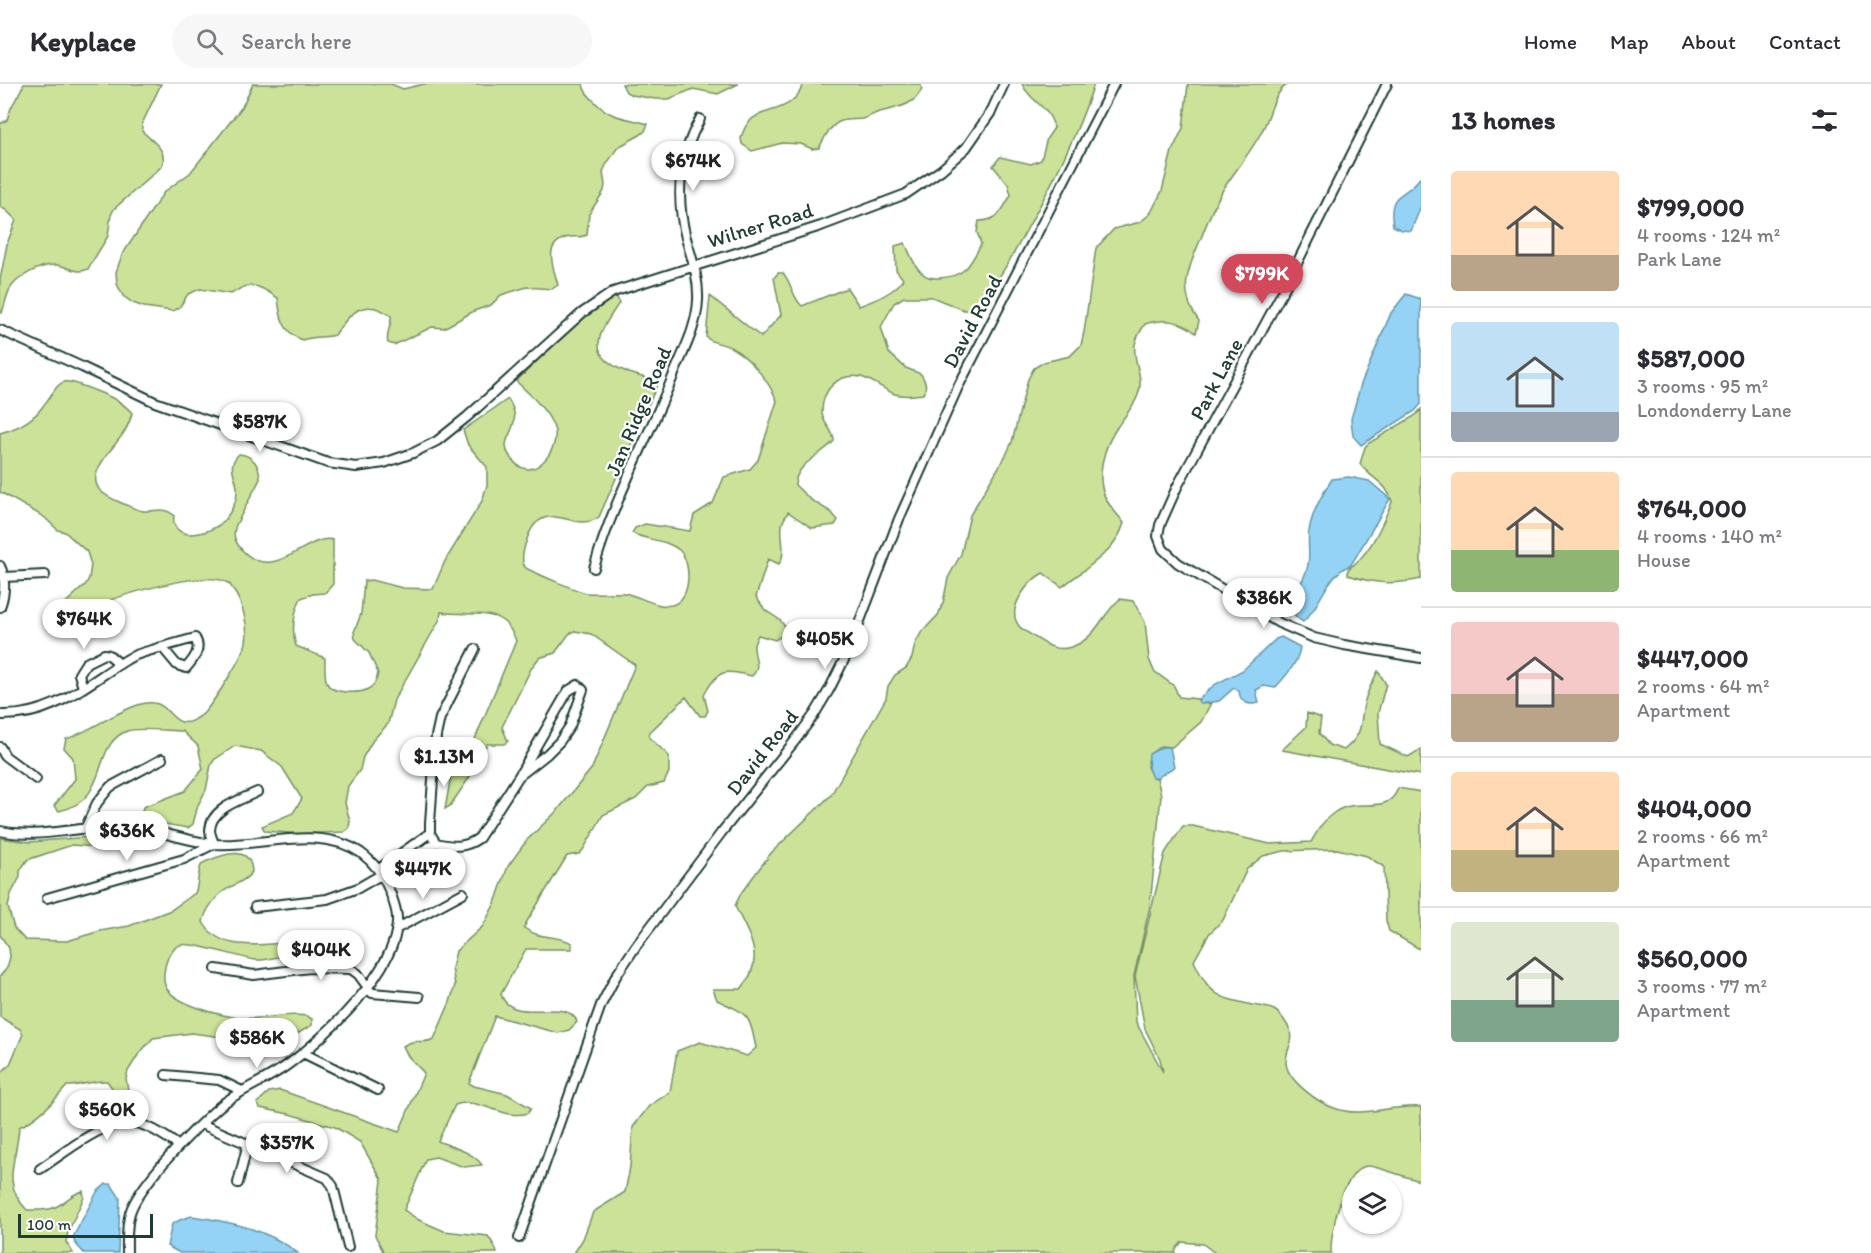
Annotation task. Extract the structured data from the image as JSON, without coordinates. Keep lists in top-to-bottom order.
{
  "streets": {
    "street": [
      "Wilner Road",
      "David Road",
      "Park Lane",
      "Jan Ridge Road"
    ]
  },
  "crossings": [
    ["Wilner Road", "Jan Ridge Road"]
  ],
  "scale_bar": "100 m",
  "page": {
    "header": "Keyplace",
    "search": "Search here",
    "nav": [
      "Home",
      "Map",
      "About",
      "Contact"
    ],
    "heading": "13 homes",
    "price": [
      "$674K",
      "$799K",
      "$587K",
      "$386K",
      "$764K",
      "$405K",
      "$1.13M",
      "$636K",
      "$447K",
      "$404K",
      "$586K",
      "$560K",
      "$357K"
    ],
    "list": [
      {
        "name": "$799,000",
        "note": "4 rooms · 124 m² · Park Lane"
      },
      {
        "name": "$587,000",
        "note": "3 rooms · 95 m² · Londonderry Lane"
      },
      {
        "name": "$764,000",
        "note": "4 rooms · 140 m² · House"
      },
      {
        "name": "$447,000",
        "note": "2 rooms · 64 m² · Apartment"
      },
      {
        "name": "$404,000",
        "note": "2 rooms · 66 m² · Apartment"
      },
      {
        "name": "$560,000",
        "note": "3 rooms · 77 m² · Apartment"
      }
    ],
    "scale": "100 m"
  }
}
